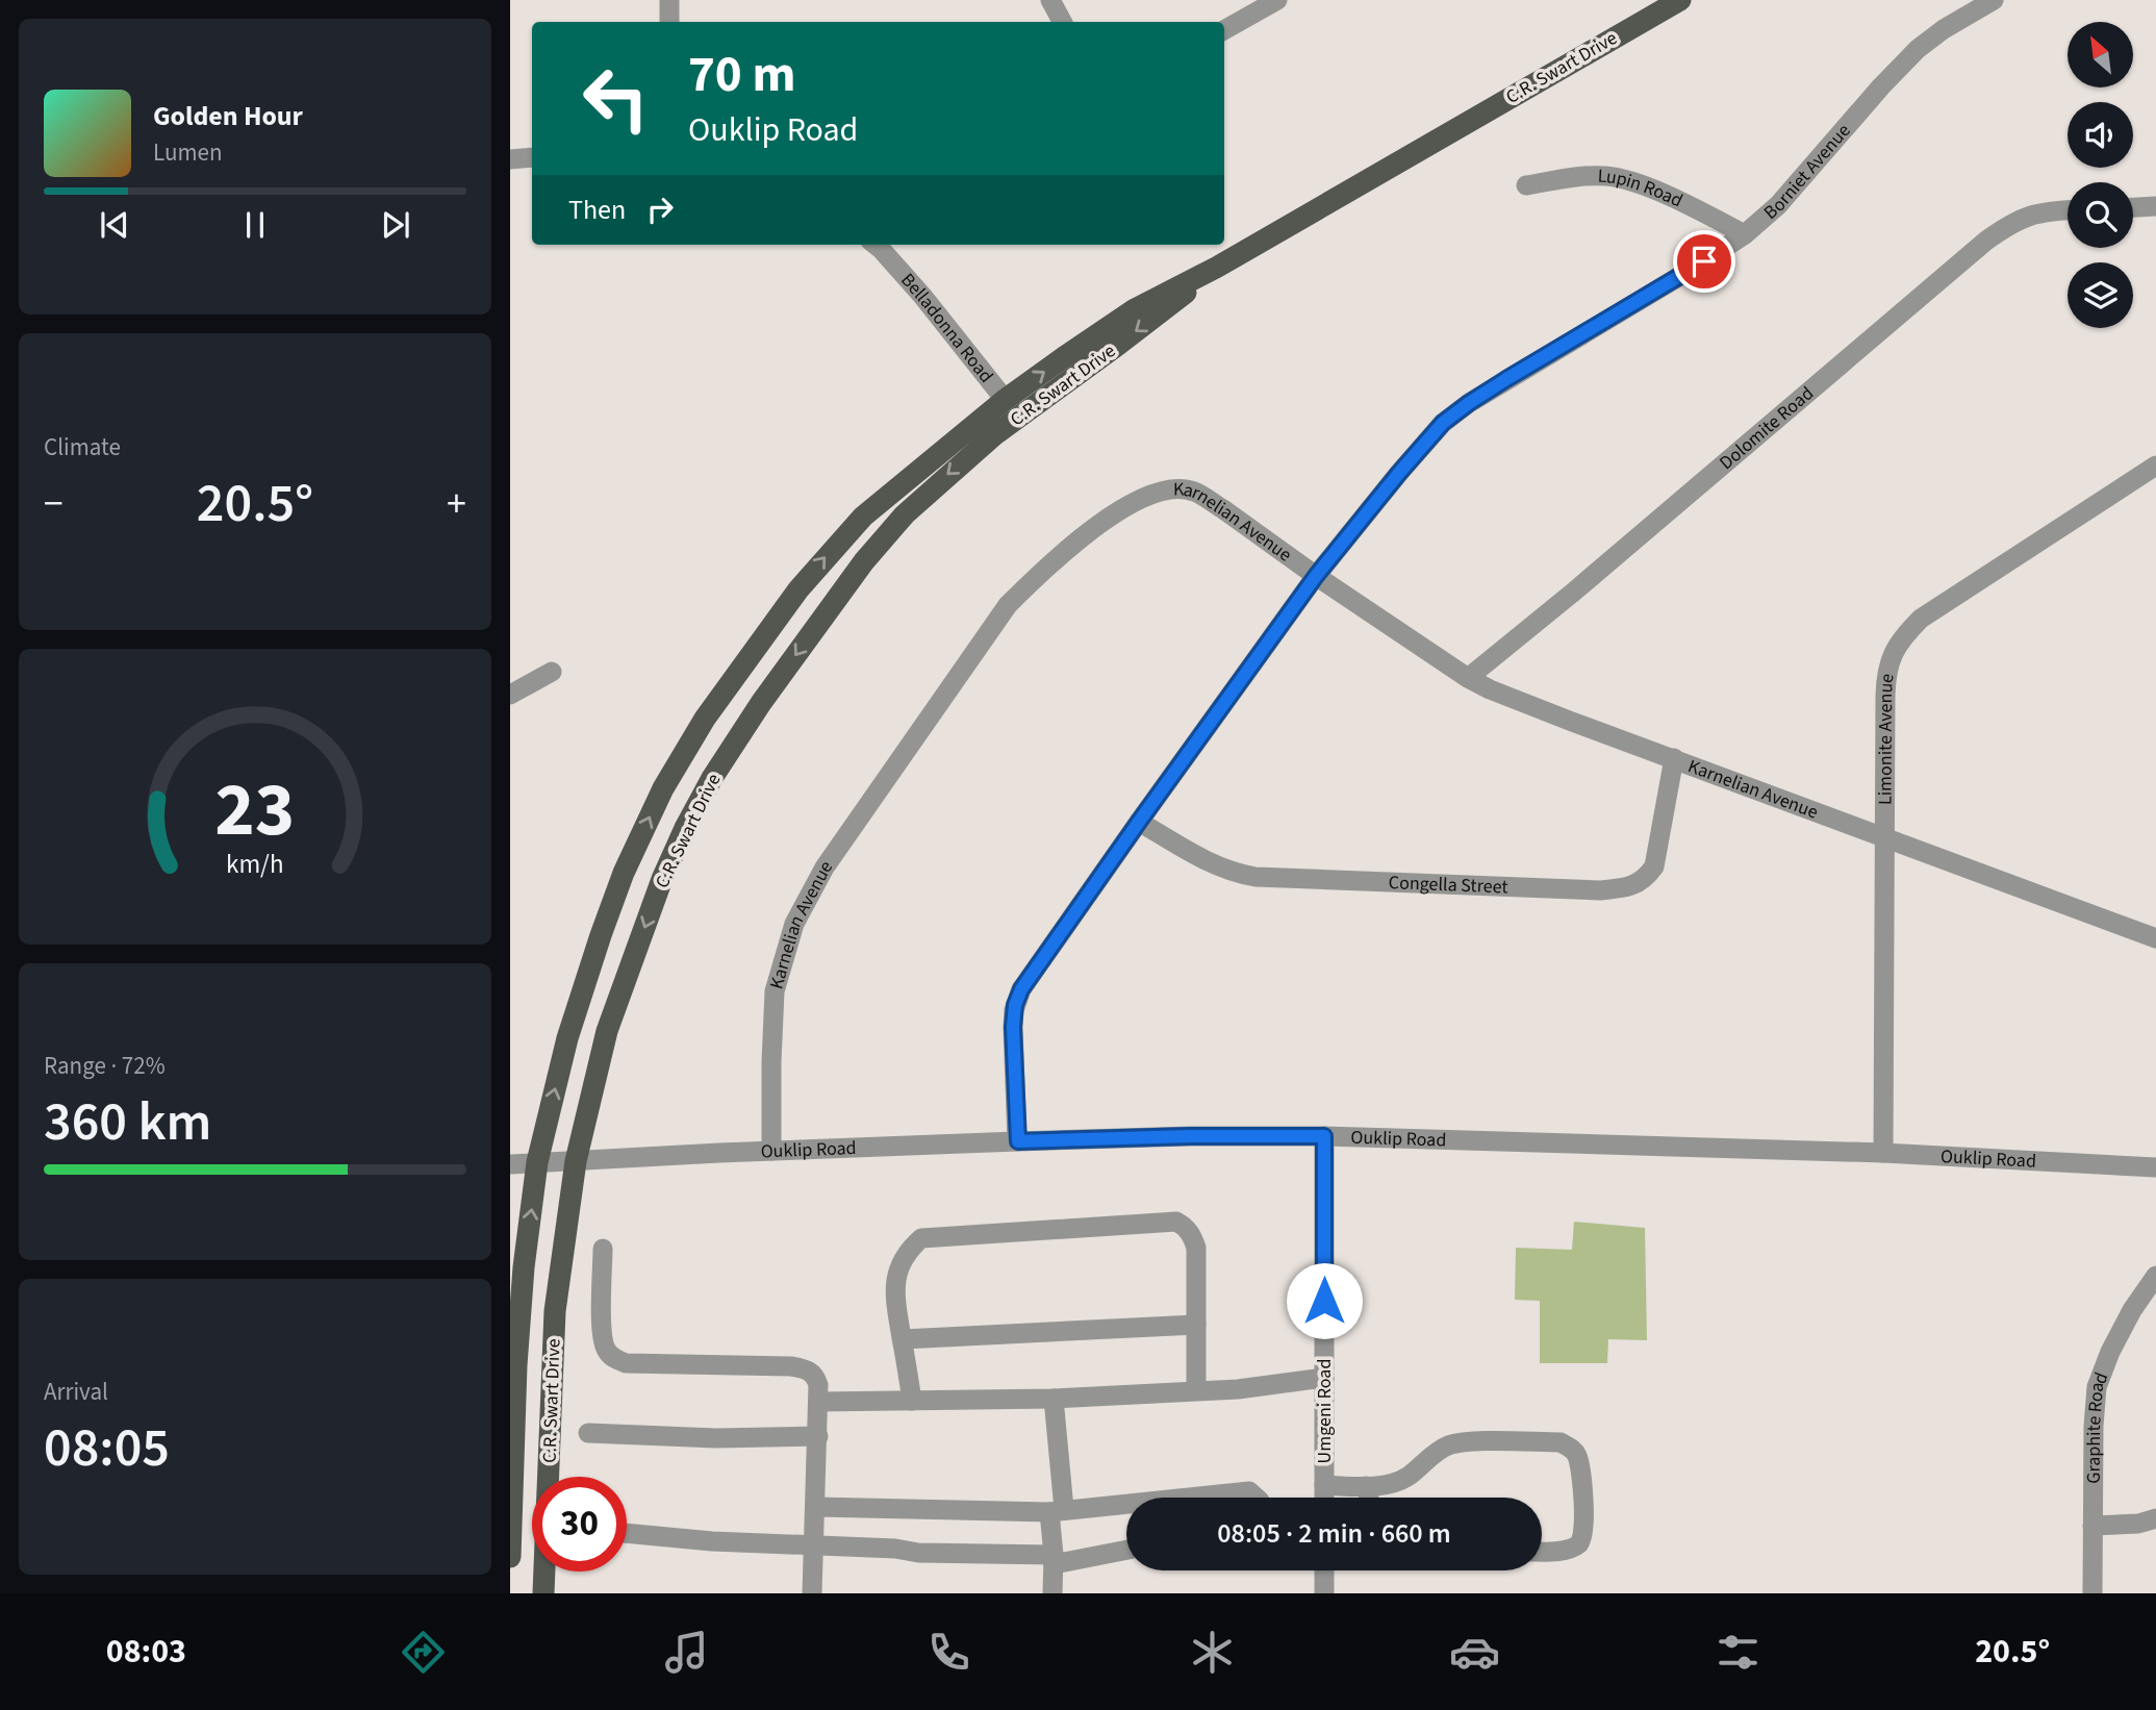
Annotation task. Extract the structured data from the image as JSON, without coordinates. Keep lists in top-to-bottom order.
{
  "streets": {
    "main road": ["C.R. Swart Drive"],
    "street": [
      "Borniet Avenue",
      "Lupin Road",
      "Belladonna Road",
      "Dolomite Road",
      "Karnelian Avenue",
      "Limonite Avenue",
      "Congella Street",
      "Ouklip Road",
      "Umgeni Road",
      "Graphite Road"
    ]
  },
  "crossings": [
    ["C.R. Swart Drive", "Belladonna Road"],
    ["C.R. Swart Drive", "Ouklip Road"],
    ["Borniet Avenue", "Lupin Road"],
    ["Borniet Avenue", "Karnelian Avenue"],
    ["Borniet Avenue", "Congella Street"],
    ["Borniet Avenue", "Ouklip Road"],
    ["Dolomite Road", "Karnelian Avenue"],
    ["Karnelian Avenue", "Limonite Avenue"],
    ["Karnelian Avenue", "Congella Street"],
    ["Karnelian Avenue", "Ouklip Road"],
    ["Limonite Avenue", "Ouklip Road"],
    ["Ouklip Road", "Umgeni Road"]
  ],
  "north": "top left",
  "page": {
    "turn": ["70 m", "Ouklip Road"],
    "song": ["Golden Hour", "Lumen"],
    "then": "Then",
    "tile": [
      "Climate",
      ["Range · 72%", "360 km"],
      ["Arrival", "08:05"]
    ],
    "heat": ["−", "20.5°", "+"],
    "limit": "30",
    "trip": "08:05 · 2 min · 660 m",
    "tabs": ["08:03", "20.5°"],
    "gauge": ["23", "km/h"]
  }
}
